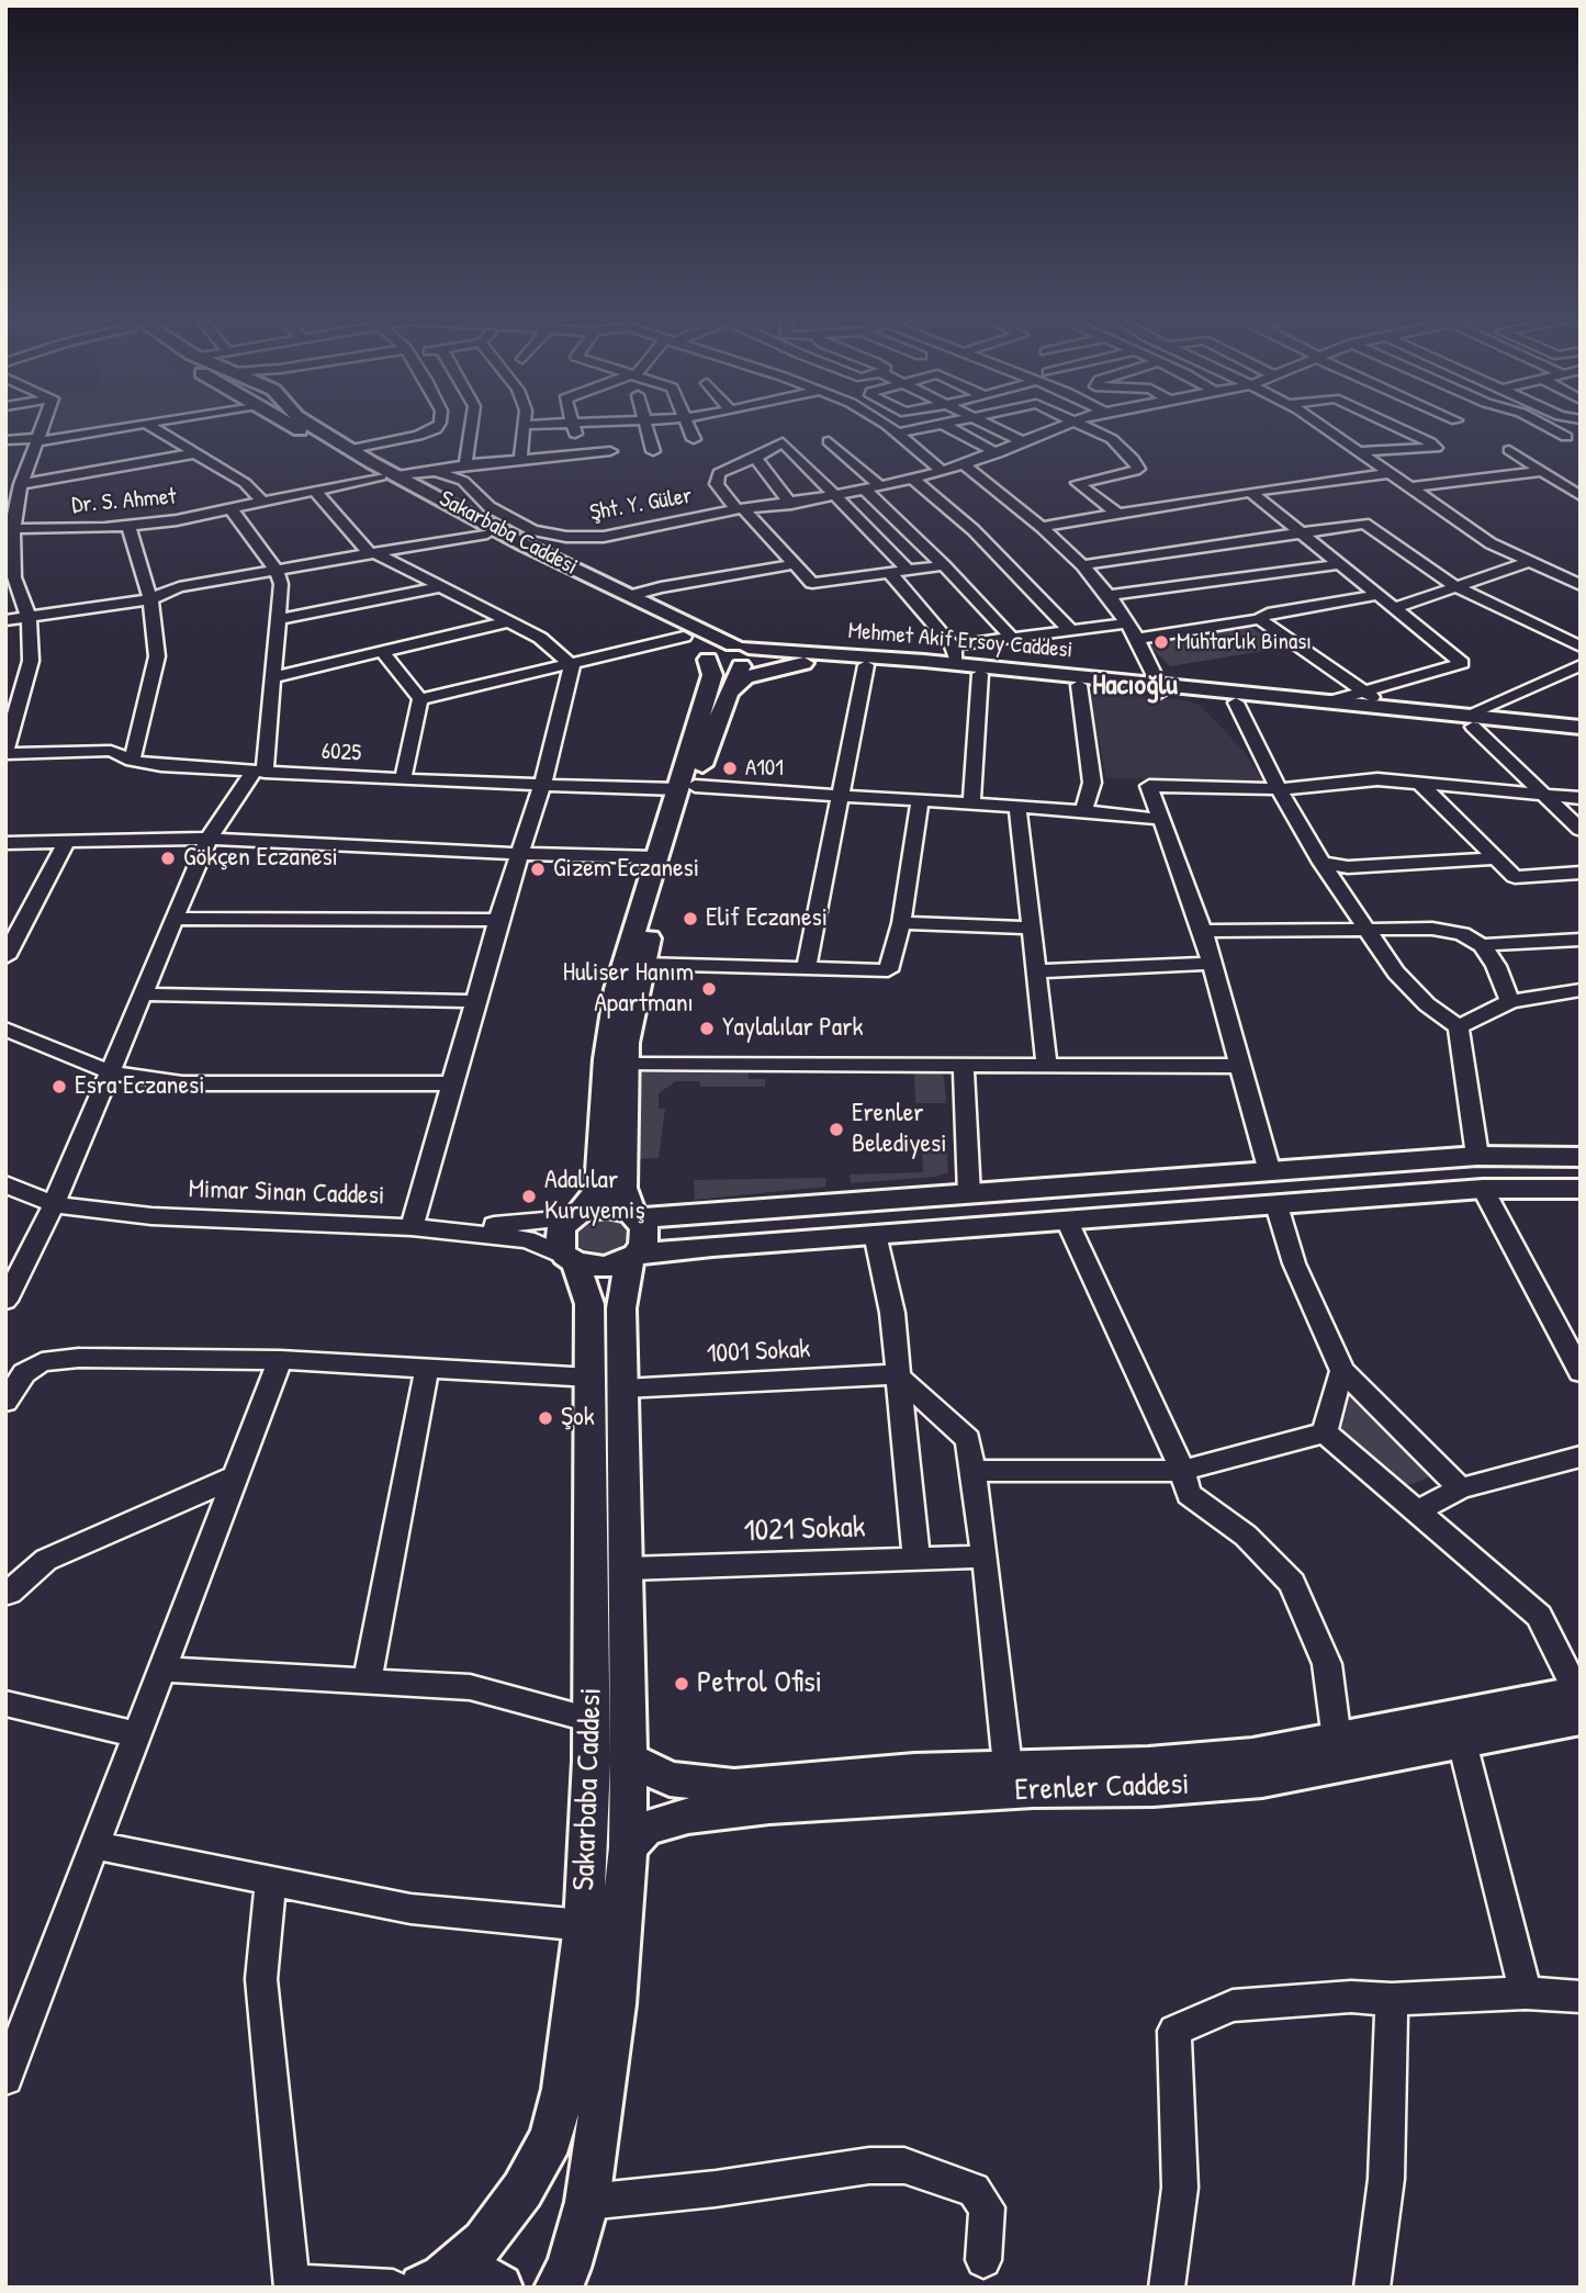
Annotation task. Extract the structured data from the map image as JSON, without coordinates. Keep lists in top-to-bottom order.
{
  "streets": {
    "main road": ["Sakarbaba Caddesi", "Mehmet Akif Ersoy Caddesi", "Erenler Caddesi"],
    "street": [
      "Dr. S. Ahmet",
      "Şht. Y. Güler",
      "6025",
      "Mimar Sinan Caddesi",
      "1001 Sokak",
      "1021 Sokak"
    ]
  },
  "crossings": [
    ["Dr. S. Ahmet", "Sakarbaba Caddesi"],
    ["Sakarbaba Caddesi", "Mehmet Akif Ersoy Caddesi"],
    ["Sakarbaba Caddesi", "Mimar Sinan Caddesi"],
    ["Sakarbaba Caddesi", "1001 Sokak"],
    ["Sakarbaba Caddesi", "1021 Sokak"],
    ["Sakarbaba Caddesi", "Erenler Caddesi"]
  ],
  "districts": ["Hacıoğlu"],
  "places": [
    "Muhtarlık Binası",
    "A101",
    "Gökçen Eczanesi",
    "Gizem Eczanesi",
    "Elif Eczanesi",
    "Huliser Hanım Apartmanı",
    "Yaylalılar Park",
    "Esra Eczanesi",
    "Erenler Belediyesi",
    "Adalılar Kuruyemiş",
    "Şok",
    "Petrol Ofisi"
  ]
}
